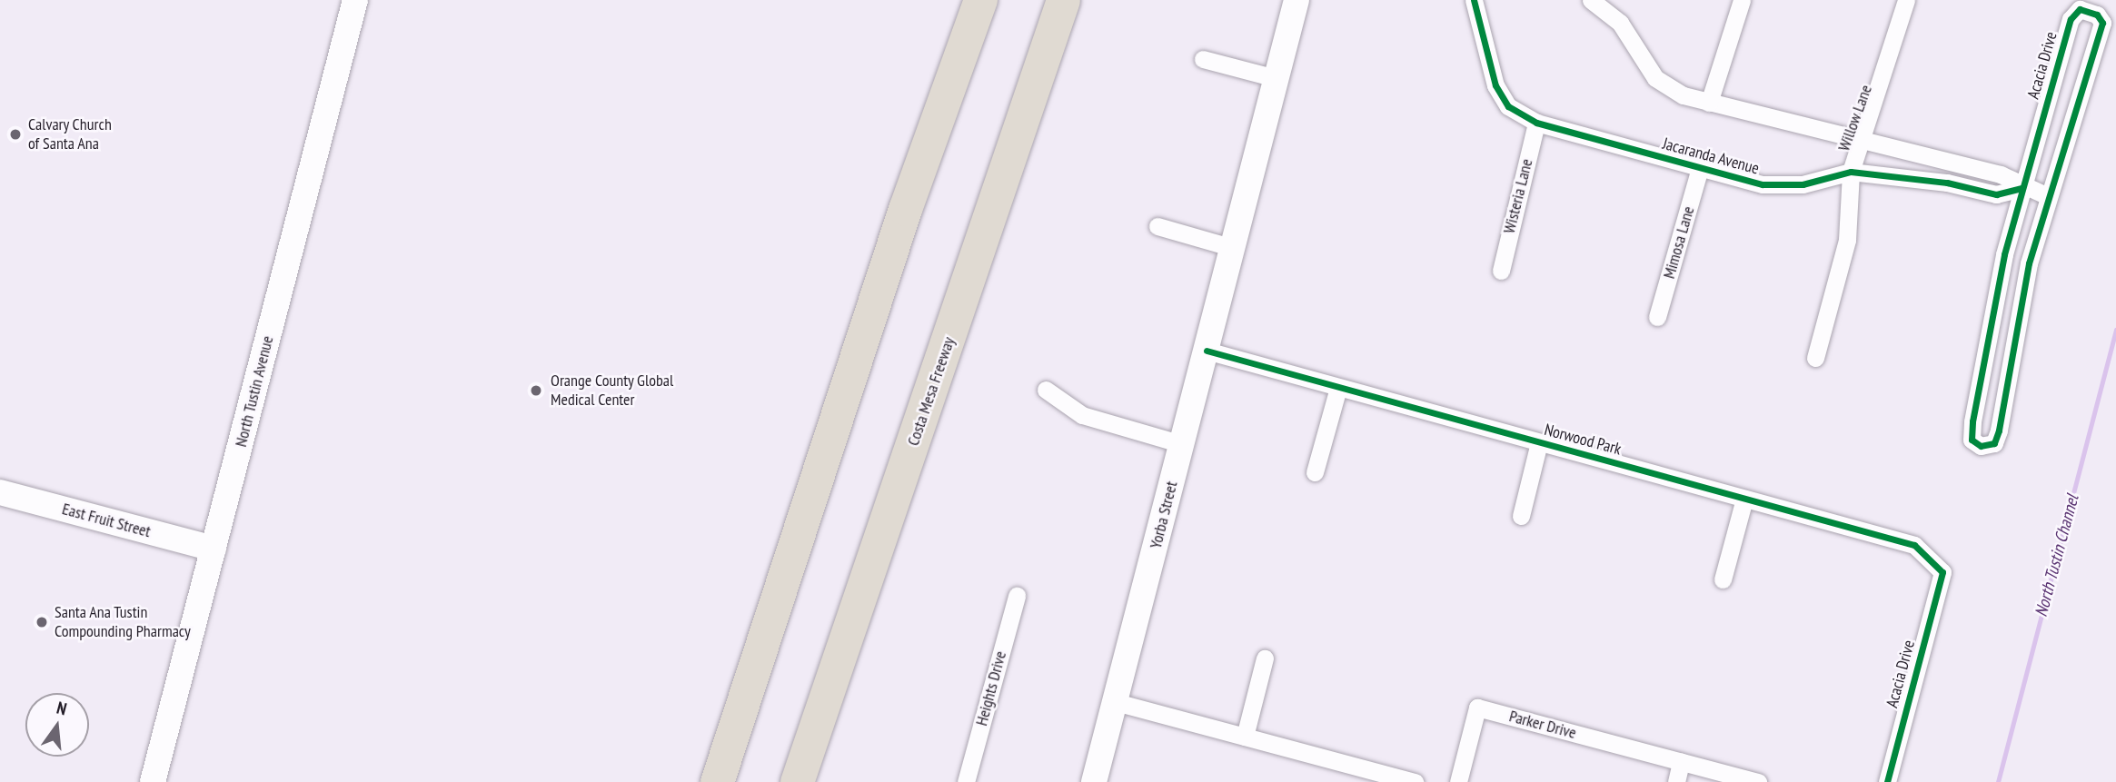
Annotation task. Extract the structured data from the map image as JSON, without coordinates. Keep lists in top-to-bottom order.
{
  "streets": {
    "highway": ["Costa Mesa Freeway"],
    "main road": ["North Tustin Avenue", "Yorba Street", "East Fruit Street"],
    "street": [
      "Acacia Drive",
      "Willow Lane",
      "Jacaranda Avenue",
      "Wisteria Lane",
      "Mimosa Lane",
      "Norwood Park",
      "Heights Drive",
      "Parker Drive"
    ]
  },
  "crossings": [
    ["Acacia Drive", "Jacaranda Avenue"],
    ["Acacia Drive", "Norwood Park"],
    ["Willow Lane", "Jacaranda Avenue"],
    ["Jacaranda Avenue", "Wisteria Lane"],
    ["Jacaranda Avenue", "Mimosa Lane"],
    ["North Tustin Avenue", "East Fruit Street"],
    ["Norwood Park", "Yorba Street"]
  ],
  "water": ["North Tustin Channel"],
  "places": ["Calvary Church of Santa Ana", "Orange County Global Medical Center", "Santa Ana Tustin Compounding Pharmacy"],
  "north": "top"
}
